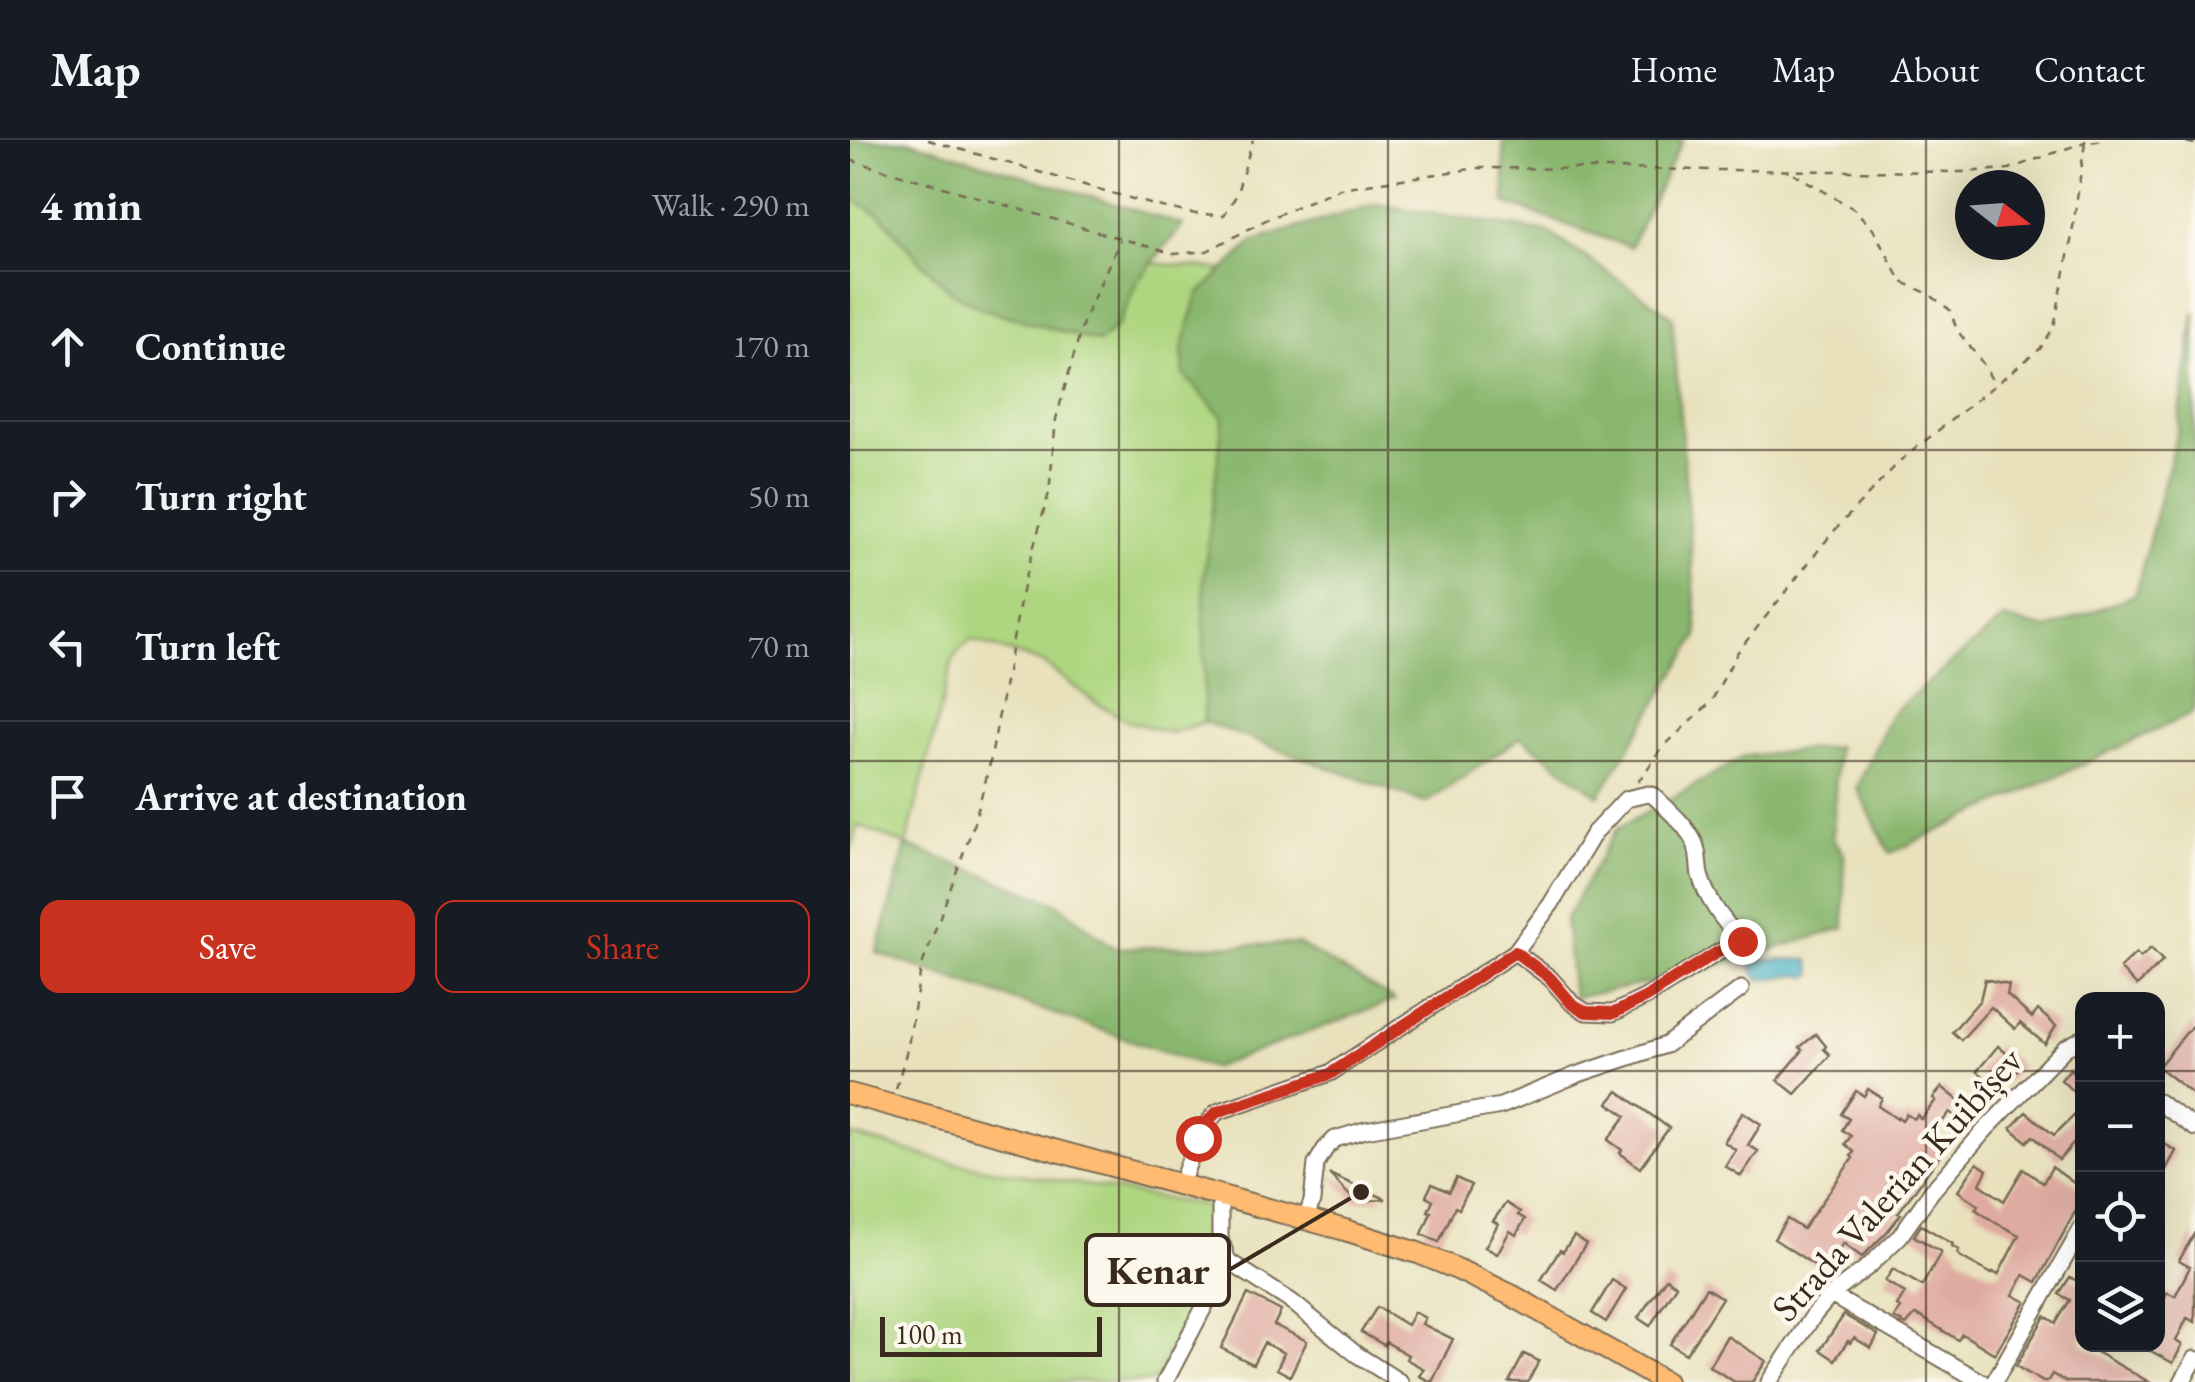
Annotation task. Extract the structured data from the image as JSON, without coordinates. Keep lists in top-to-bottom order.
{
  "streets": {
    "street": ["Strada Valerian Kuibîșev"]
  },
  "places": ["Kenar"],
  "scale_bar": "100 m",
  "north": "right",
  "page": {
    "header": "Map",
    "nav": [
      "Home",
      "Map",
      "About",
      "Contact"
    ],
    "heading": ["4 min", "Walk · 290 m"],
    "list": [
      ["Continue", "170 m"],
      ["Turn right", "50 m"],
      ["Turn left", "70 m"],
      "Arrive at destination"
    ],
    "buttons": ["Save", "Share"],
    "map_buttons": ["+", "−"],
    "scale": "100 m"
  }
}
